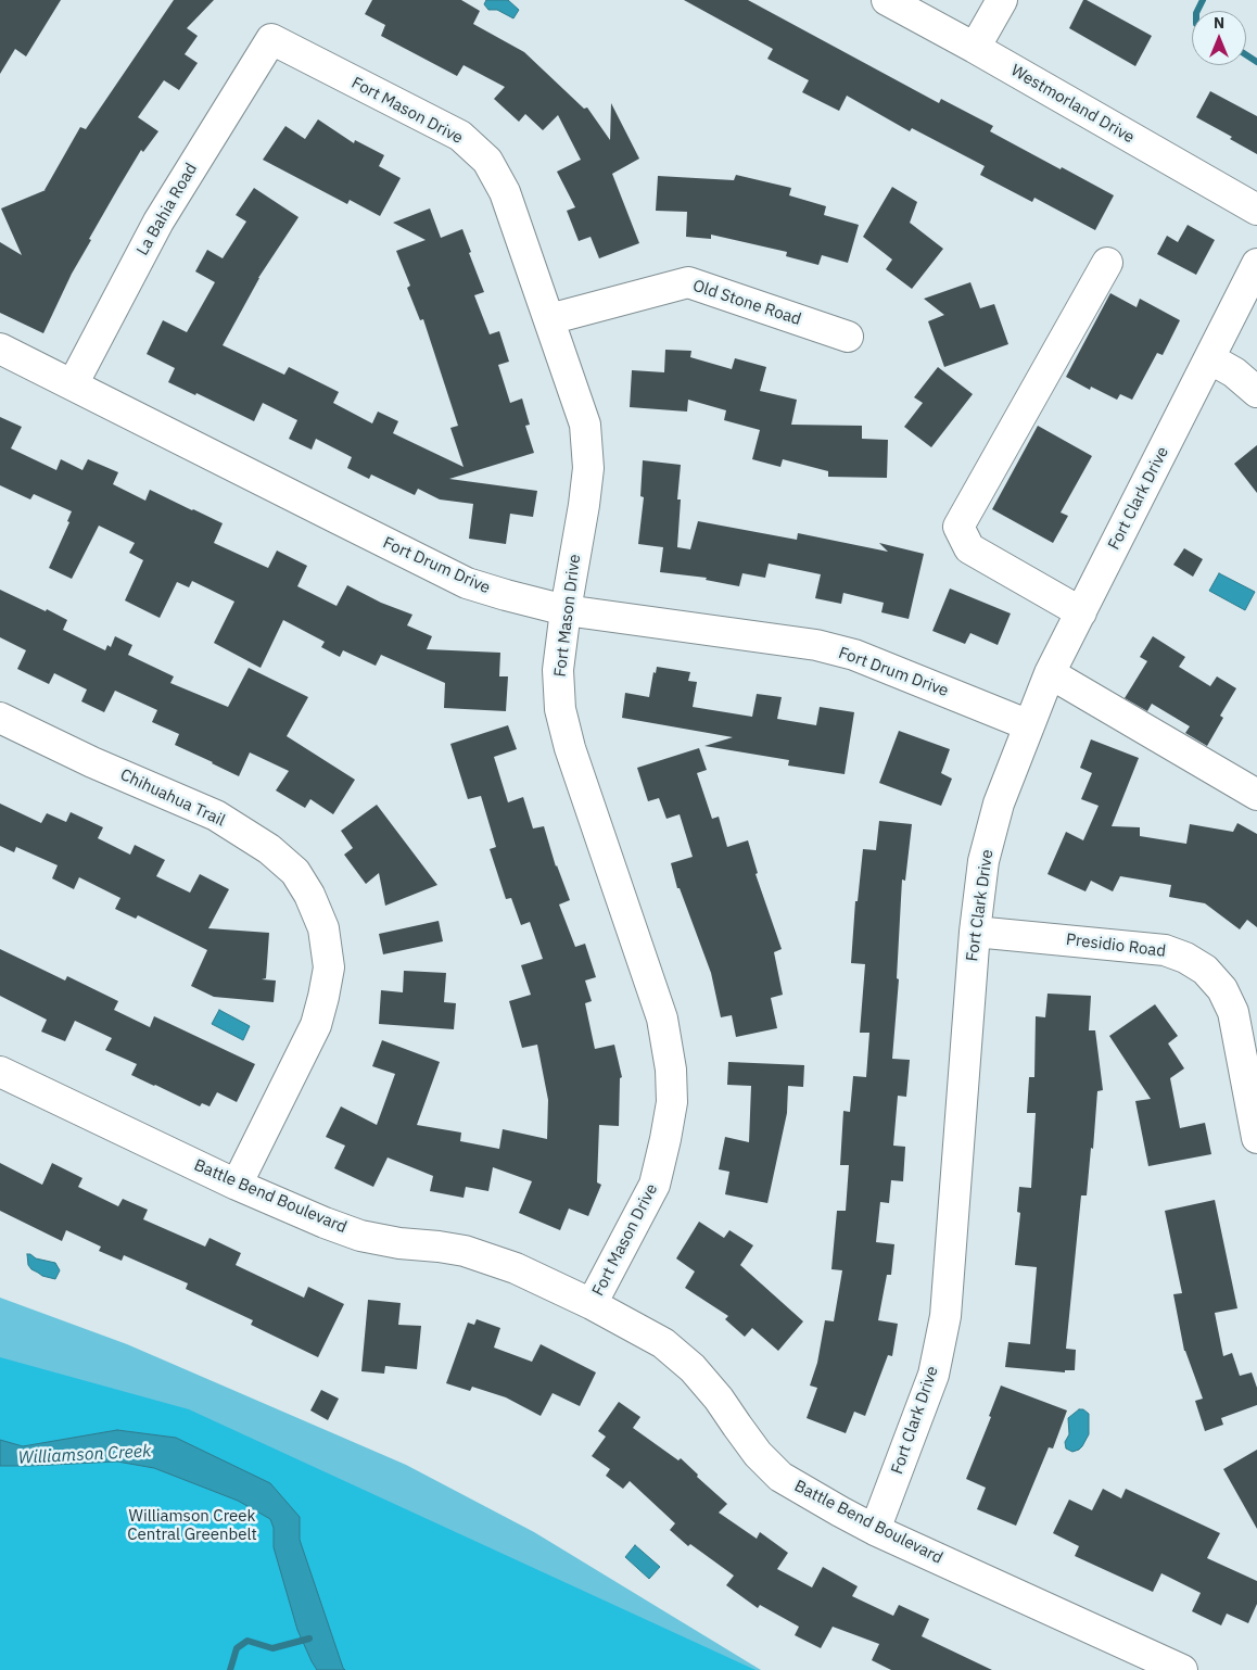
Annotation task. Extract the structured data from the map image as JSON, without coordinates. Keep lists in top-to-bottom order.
{
  "streets": {
    "street": [
      "Westmorland Drive",
      "Fort Mason Drive",
      "La Bahia Road",
      "Old Stone Road",
      "Fort Clark Drive",
      "Fort Drum Drive",
      "Chihuahua Trail",
      "Presidio Road",
      "Battle Bend Boulevard"
    ]
  },
  "crossings": [
    ["Fort Mason Drive", "La Bahia Road"],
    ["Fort Mason Drive", "Old Stone Road"],
    ["Fort Mason Drive", "Fort Drum Drive"],
    ["Fort Mason Drive", "Battle Bend Boulevard"],
    ["La Bahia Road", "Fort Drum Drive"],
    ["Fort Clark Drive", "Fort Drum Drive"],
    ["Fort Clark Drive", "Presidio Road"],
    ["Fort Clark Drive", "Battle Bend Boulevard"],
    ["Chihuahua Trail", "Battle Bend Boulevard"]
  ],
  "water": ["Williamson Creek"],
  "parks": ["Williamson Creek Central Greenbelt"],
  "north": "top"
}
